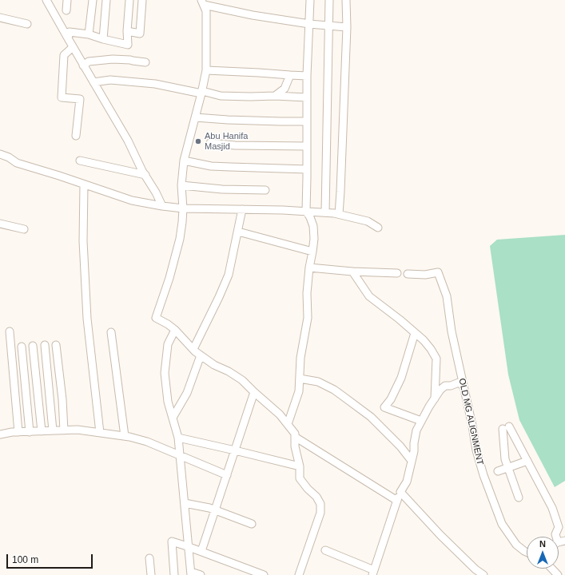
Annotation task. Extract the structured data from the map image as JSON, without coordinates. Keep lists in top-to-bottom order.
{
  "streets": {
    "street": ["OLD MG ALIGNMENT"]
  },
  "places": ["Abu Hanifa Masjid"],
  "scale_bar": "100 m",
  "north": "top"
}
